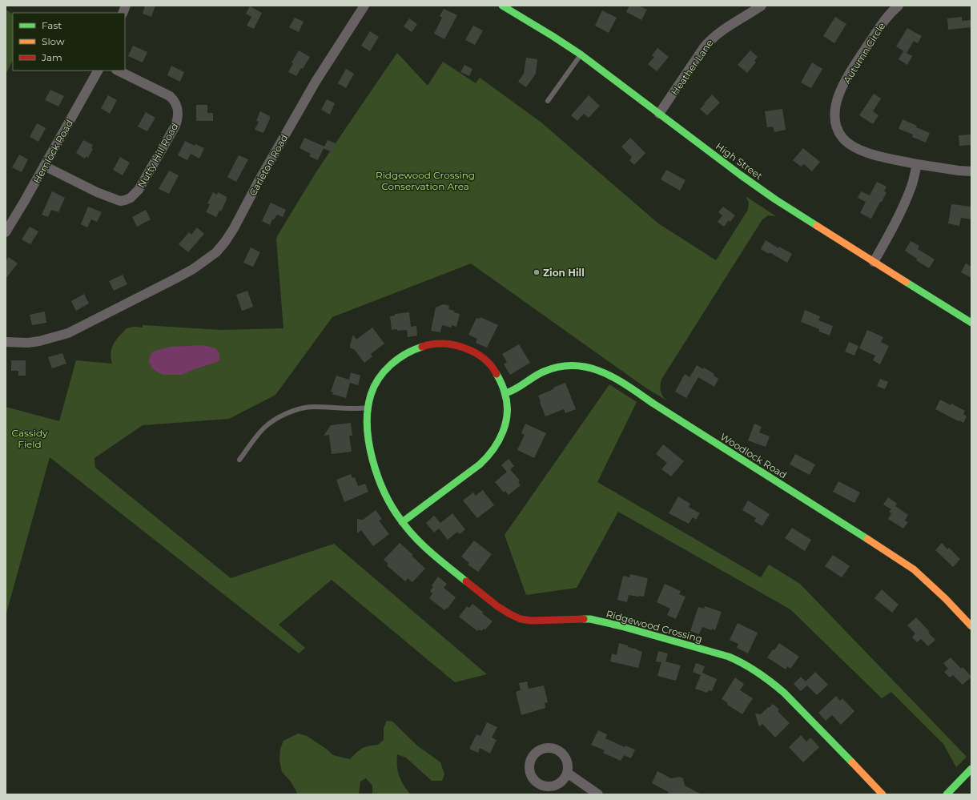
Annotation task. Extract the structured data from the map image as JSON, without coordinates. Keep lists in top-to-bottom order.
{
  "streets": {
    "street": [
      "Autumn Circle",
      "Heather Lane",
      "Hemlock Road",
      "Nutty Hill Road",
      "High Street",
      "Carleton Road",
      "Woodlock Road",
      "Ridgewood Crossing"
    ]
  },
  "crossings": [
    ["Heather Lane", "High Street"],
    ["Hemlock Road", "Nutty Hill Road"],
    ["Woodlock Road", "Ridgewood Crossing"]
  ],
  "parks": ["Ridgewood Crossing Conservation Area", "Cassidy Field"],
  "places": ["Zion Hill"],
  "legend": ["Fast", "Slow", "Jam"]
}
